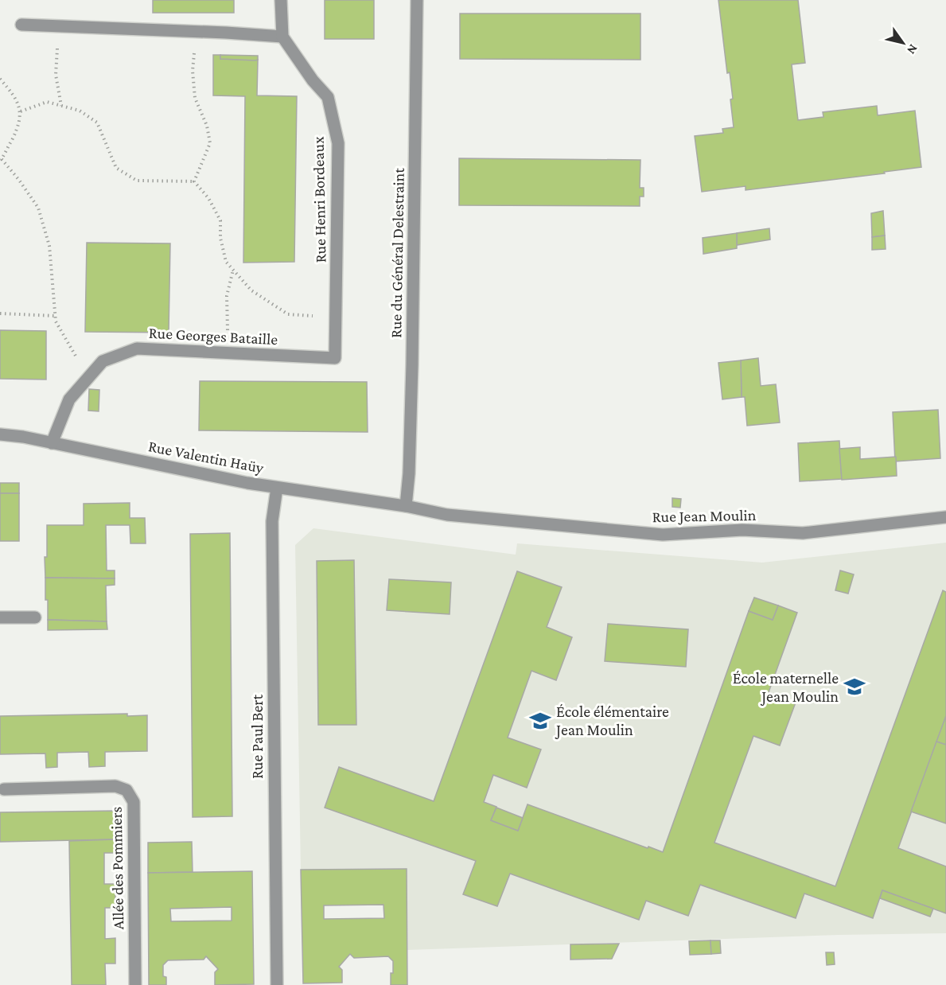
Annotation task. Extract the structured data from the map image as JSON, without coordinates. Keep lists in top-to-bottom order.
{
  "streets": {
    "street": [
      "Rue Henri Bordeaux",
      "Rue du Général Delestraint",
      "Rue Georges Bataille",
      "Rue Valentin Haüy",
      "Rue Jean Moulin",
      "Rue Paul Bert",
      "Allée des Pommiers"
    ]
  },
  "crossings": [
    ["Rue Henri Bordeaux", "Rue Georges Bataille"],
    ["Rue du Général Delestraint", "Rue Valentin Haüy"],
    ["Rue du Général Delestraint", "Rue Jean Moulin"],
    ["Rue Georges Bataille", "Rue Valentin Haüy"],
    ["Rue Valentin Haüy", "Rue Jean Moulin"],
    ["Rue Valentin Haüy", "Rue Paul Bert"]
  ],
  "places": {
    "school or university": ["École maternelle Jean Moulin", "École élémentaire Jean Moulin"]
  },
  "north": "bottom right"
}
